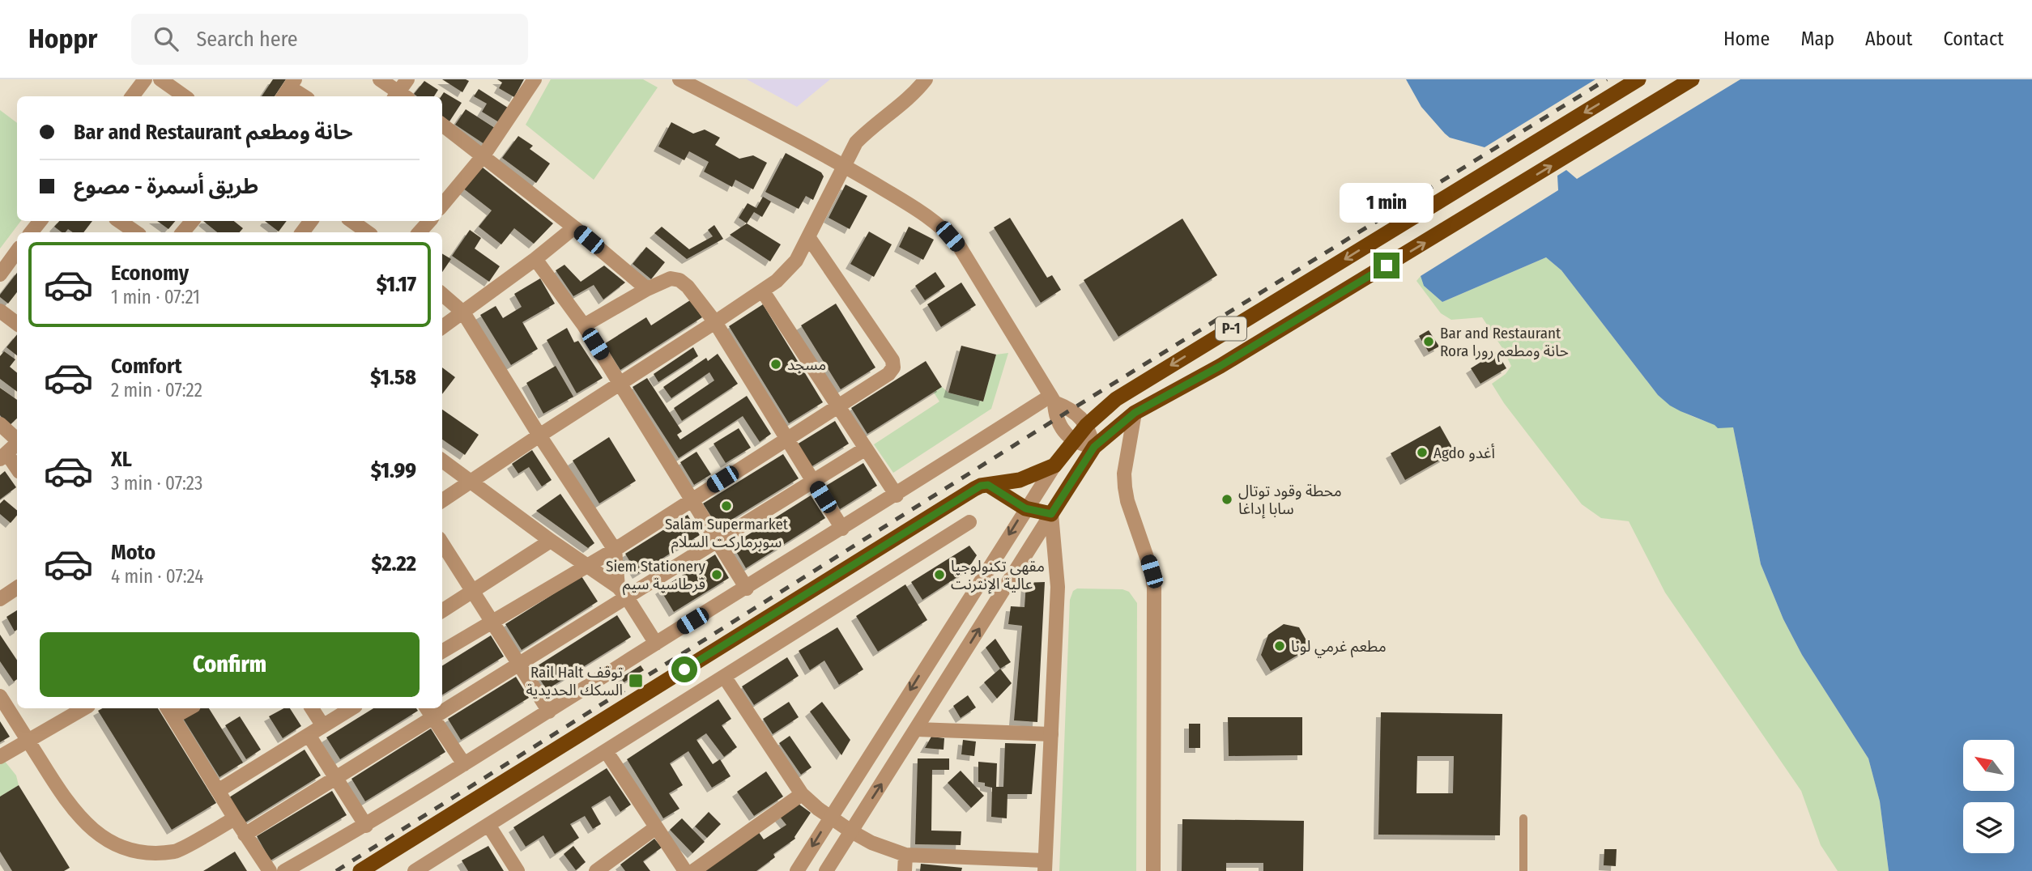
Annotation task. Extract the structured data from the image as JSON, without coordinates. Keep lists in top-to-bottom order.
{
  "streets": {
    "highway": ["P-1"]
  },
  "places": {
    "other": [
      "Bar and Restaurant Rora حانة ومطعم رورا",
      "مسجد",
      "Agdo أغدو",
      "محطة وقود توتال سابا إداغا",
      "Salam Supermarket سوبرماركت السلام",
      "Siem Stationery قرطاسية سيم",
      "مقهى تكنولوجيا عالية الإنترنت",
      "مطعم غرمي لونا"
    ],
    "transit": ["Rail Halt توقف السكك الحديدية"]
  },
  "north": "top left",
  "page": {
    "header": "Hoppr",
    "search": "Search here",
    "nav": [
      "Home",
      "Map",
      "About",
      "Contact"
    ],
    "banner": ["Bar and Restaurant حانة ومطعم", "طريق أسمرة - مصوع"],
    "bubble": "1 min",
    "list": [
      {
        "name": "Economy",
        "note": "1 min · 07:21",
        "value": "$1.17"
      },
      {
        "name": "Comfort",
        "note": "2 min · 07:22",
        "value": "$1.58"
      },
      {
        "name": "XL",
        "note": "3 min · 07:23",
        "value": "$1.99"
      },
      {
        "name": "Moto",
        "note": "4 min · 07:24",
        "value": "$2.22"
      }
    ],
    "buttons": "Confirm"
  }
}
